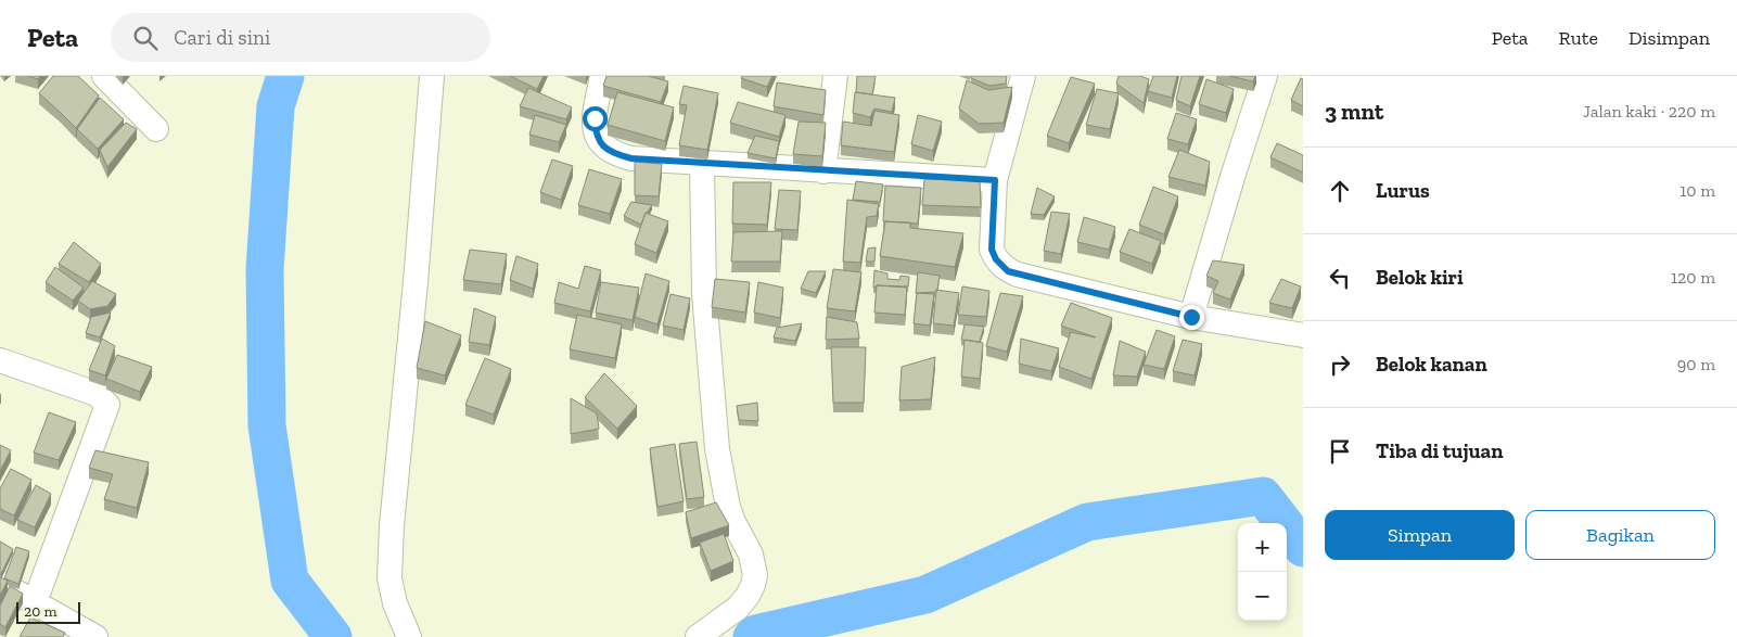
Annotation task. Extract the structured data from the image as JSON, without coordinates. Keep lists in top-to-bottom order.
{
  "scale_bar": "20 m",
  "page": {
    "header": "Peta",
    "search": "Cari di sini",
    "nav": ["Peta", "Rute", "Disimpan"],
    "heading": ["3 mnt", "Jalan kaki · 220 m"],
    "list": [
      ["Lurus", "10 m"],
      ["Belok kiri", "120 m"],
      ["Belok kanan", "90 m"],
      "Tiba di tujuan"
    ],
    "buttons": ["Simpan", "Bagikan"],
    "map_buttons": ["+", "−"],
    "scale": "20 m"
  }
}
